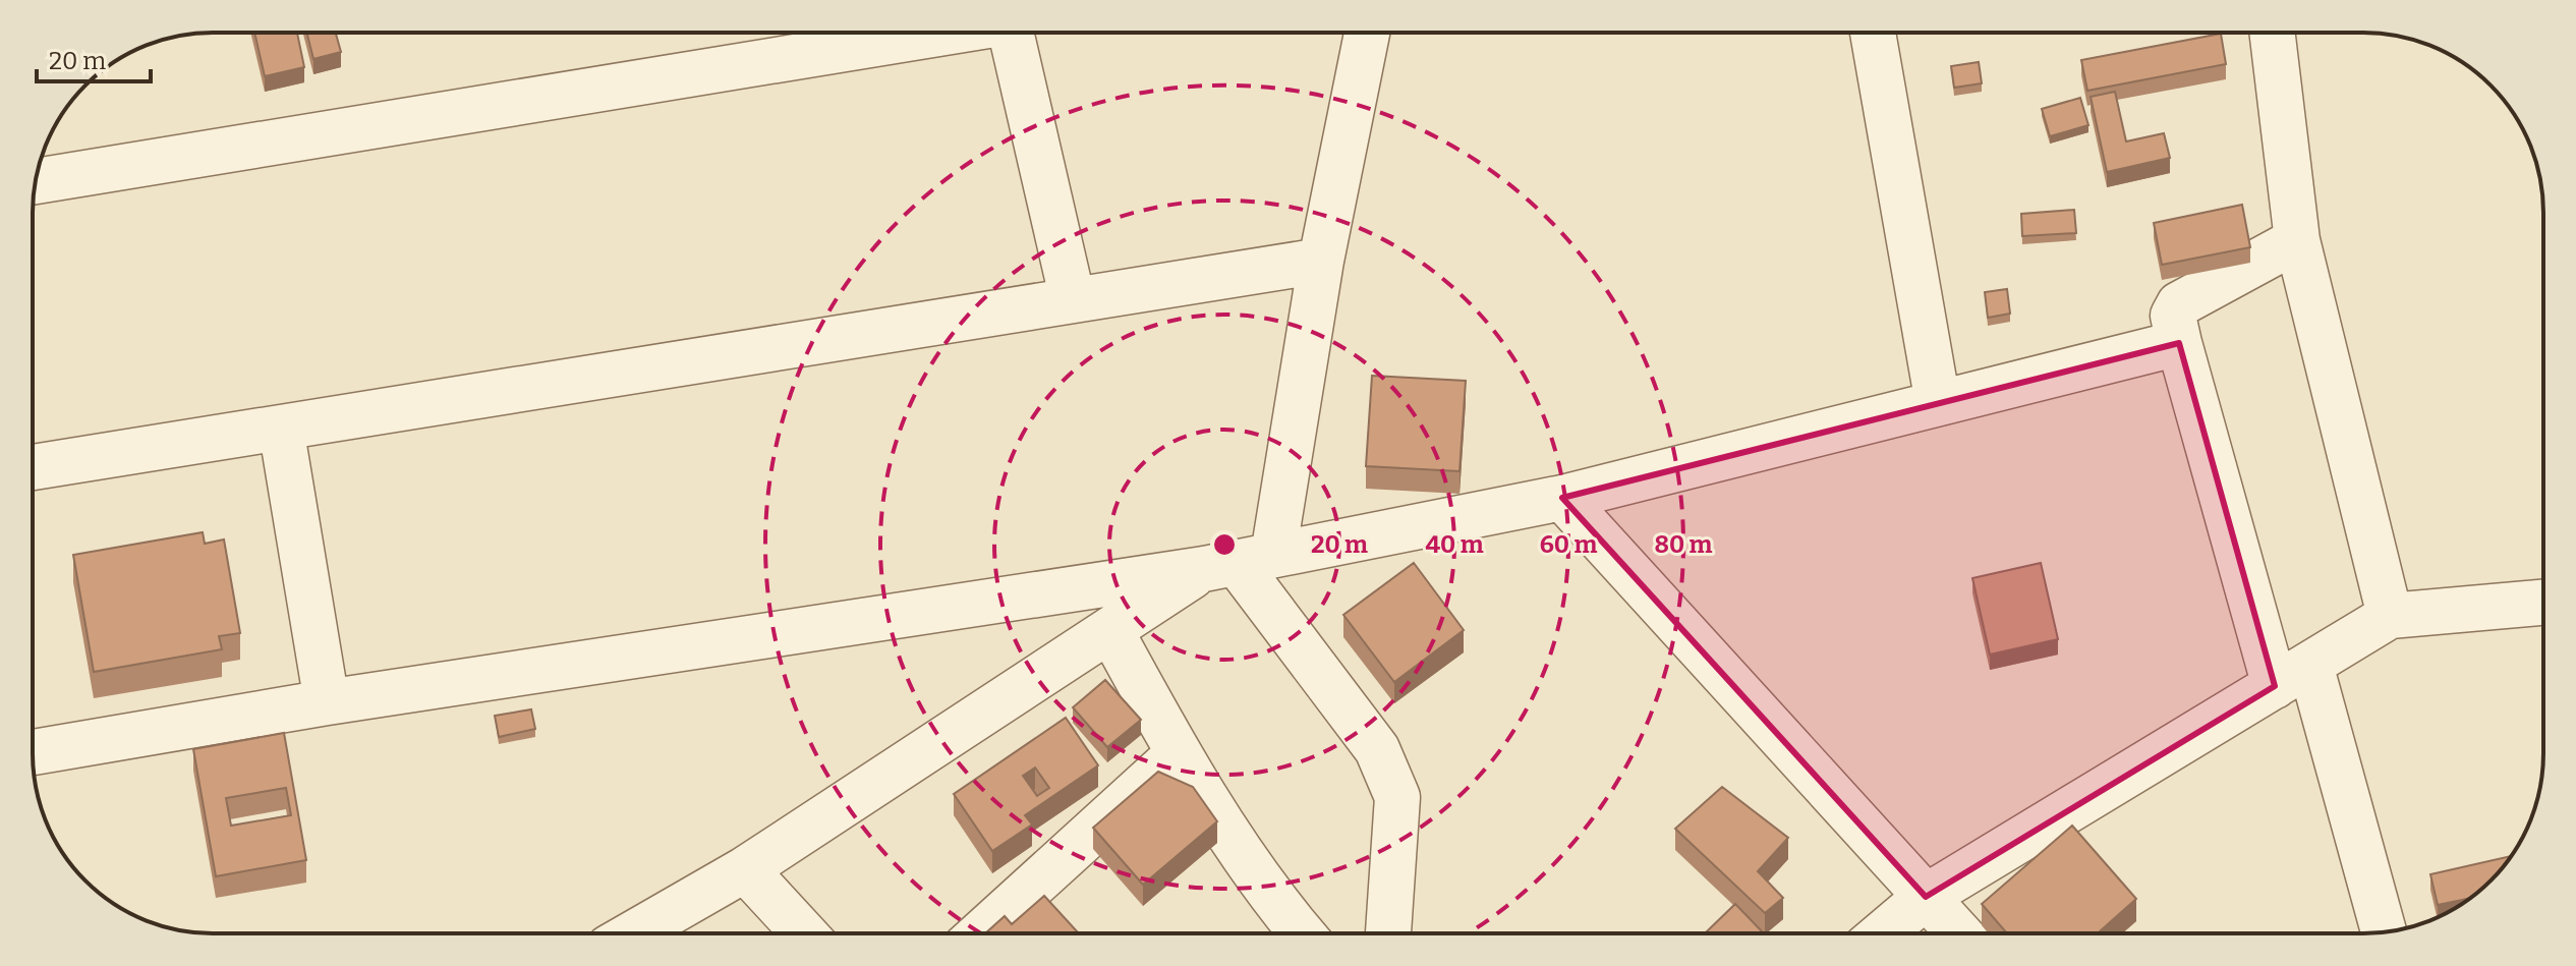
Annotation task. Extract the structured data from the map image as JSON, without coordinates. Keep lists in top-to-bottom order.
{
  "scale_bar": "20 m",
  "rings": [
    "20 m",
    "40 m",
    "60 m",
    "80 m"
  ]
}
